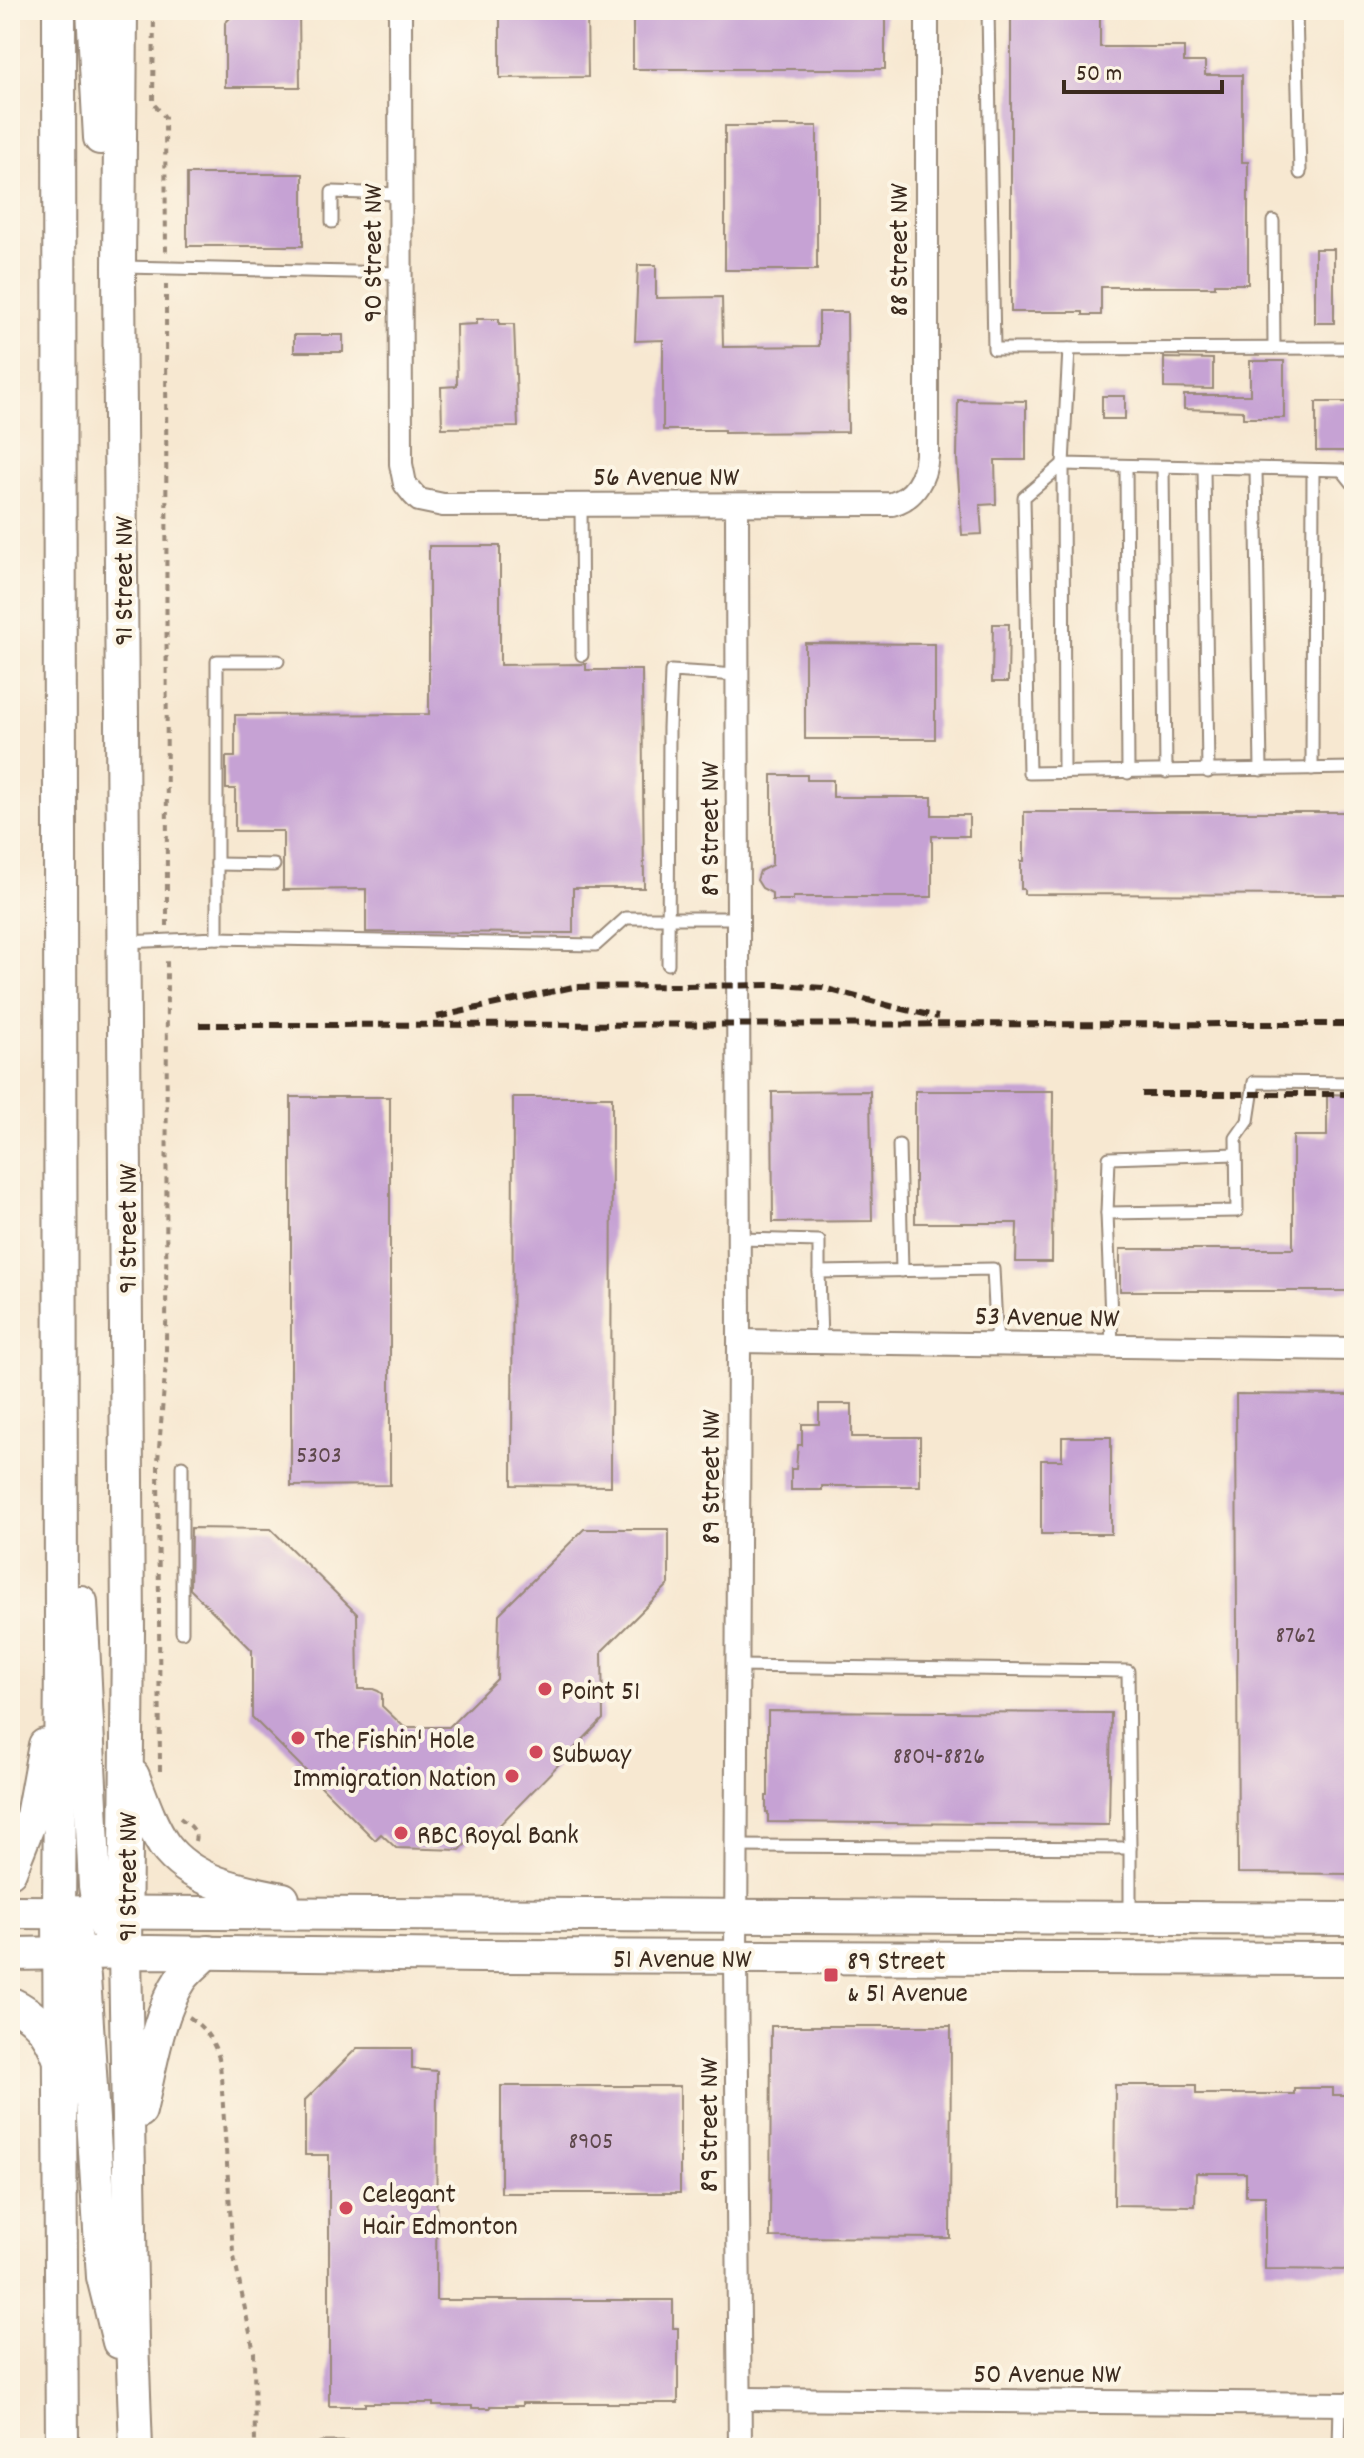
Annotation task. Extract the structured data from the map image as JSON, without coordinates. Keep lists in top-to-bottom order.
{
  "streets": {
    "main road": ["91 Street NW", "51 Avenue NW"],
    "street": [
      "88 Street NW",
      "90 Street NW",
      "56 Avenue NW",
      "89 Street NW",
      "53 Avenue NW",
      "50 Avenue NW"
    ]
  },
  "crossings": [
    ["88 Street NW", "56 Avenue NW"],
    ["90 Street NW", "56 Avenue NW"],
    ["56 Avenue NW", "89 Street NW"],
    ["91 Street NW", "51 Avenue NW"],
    ["89 Street NW", "53 Avenue NW"],
    ["89 Street NW", "51 Avenue NW"],
    ["89 Street NW", "50 Avenue NW"]
  ],
  "places": {
    "other": [
      "Point 51",
      "The Fishin' Hole",
      "Subway",
      "Immigration Nation",
      "RBC Royal Bank",
      "Celegant Hair Edmonton"
    ],
    "transit": ["89 Street & 51 Avenue"]
  },
  "house_numbers": [
    "5303",
    "8762",
    "8804-8826",
    "8905"
  ],
  "scale_bar": "50 m"
}
